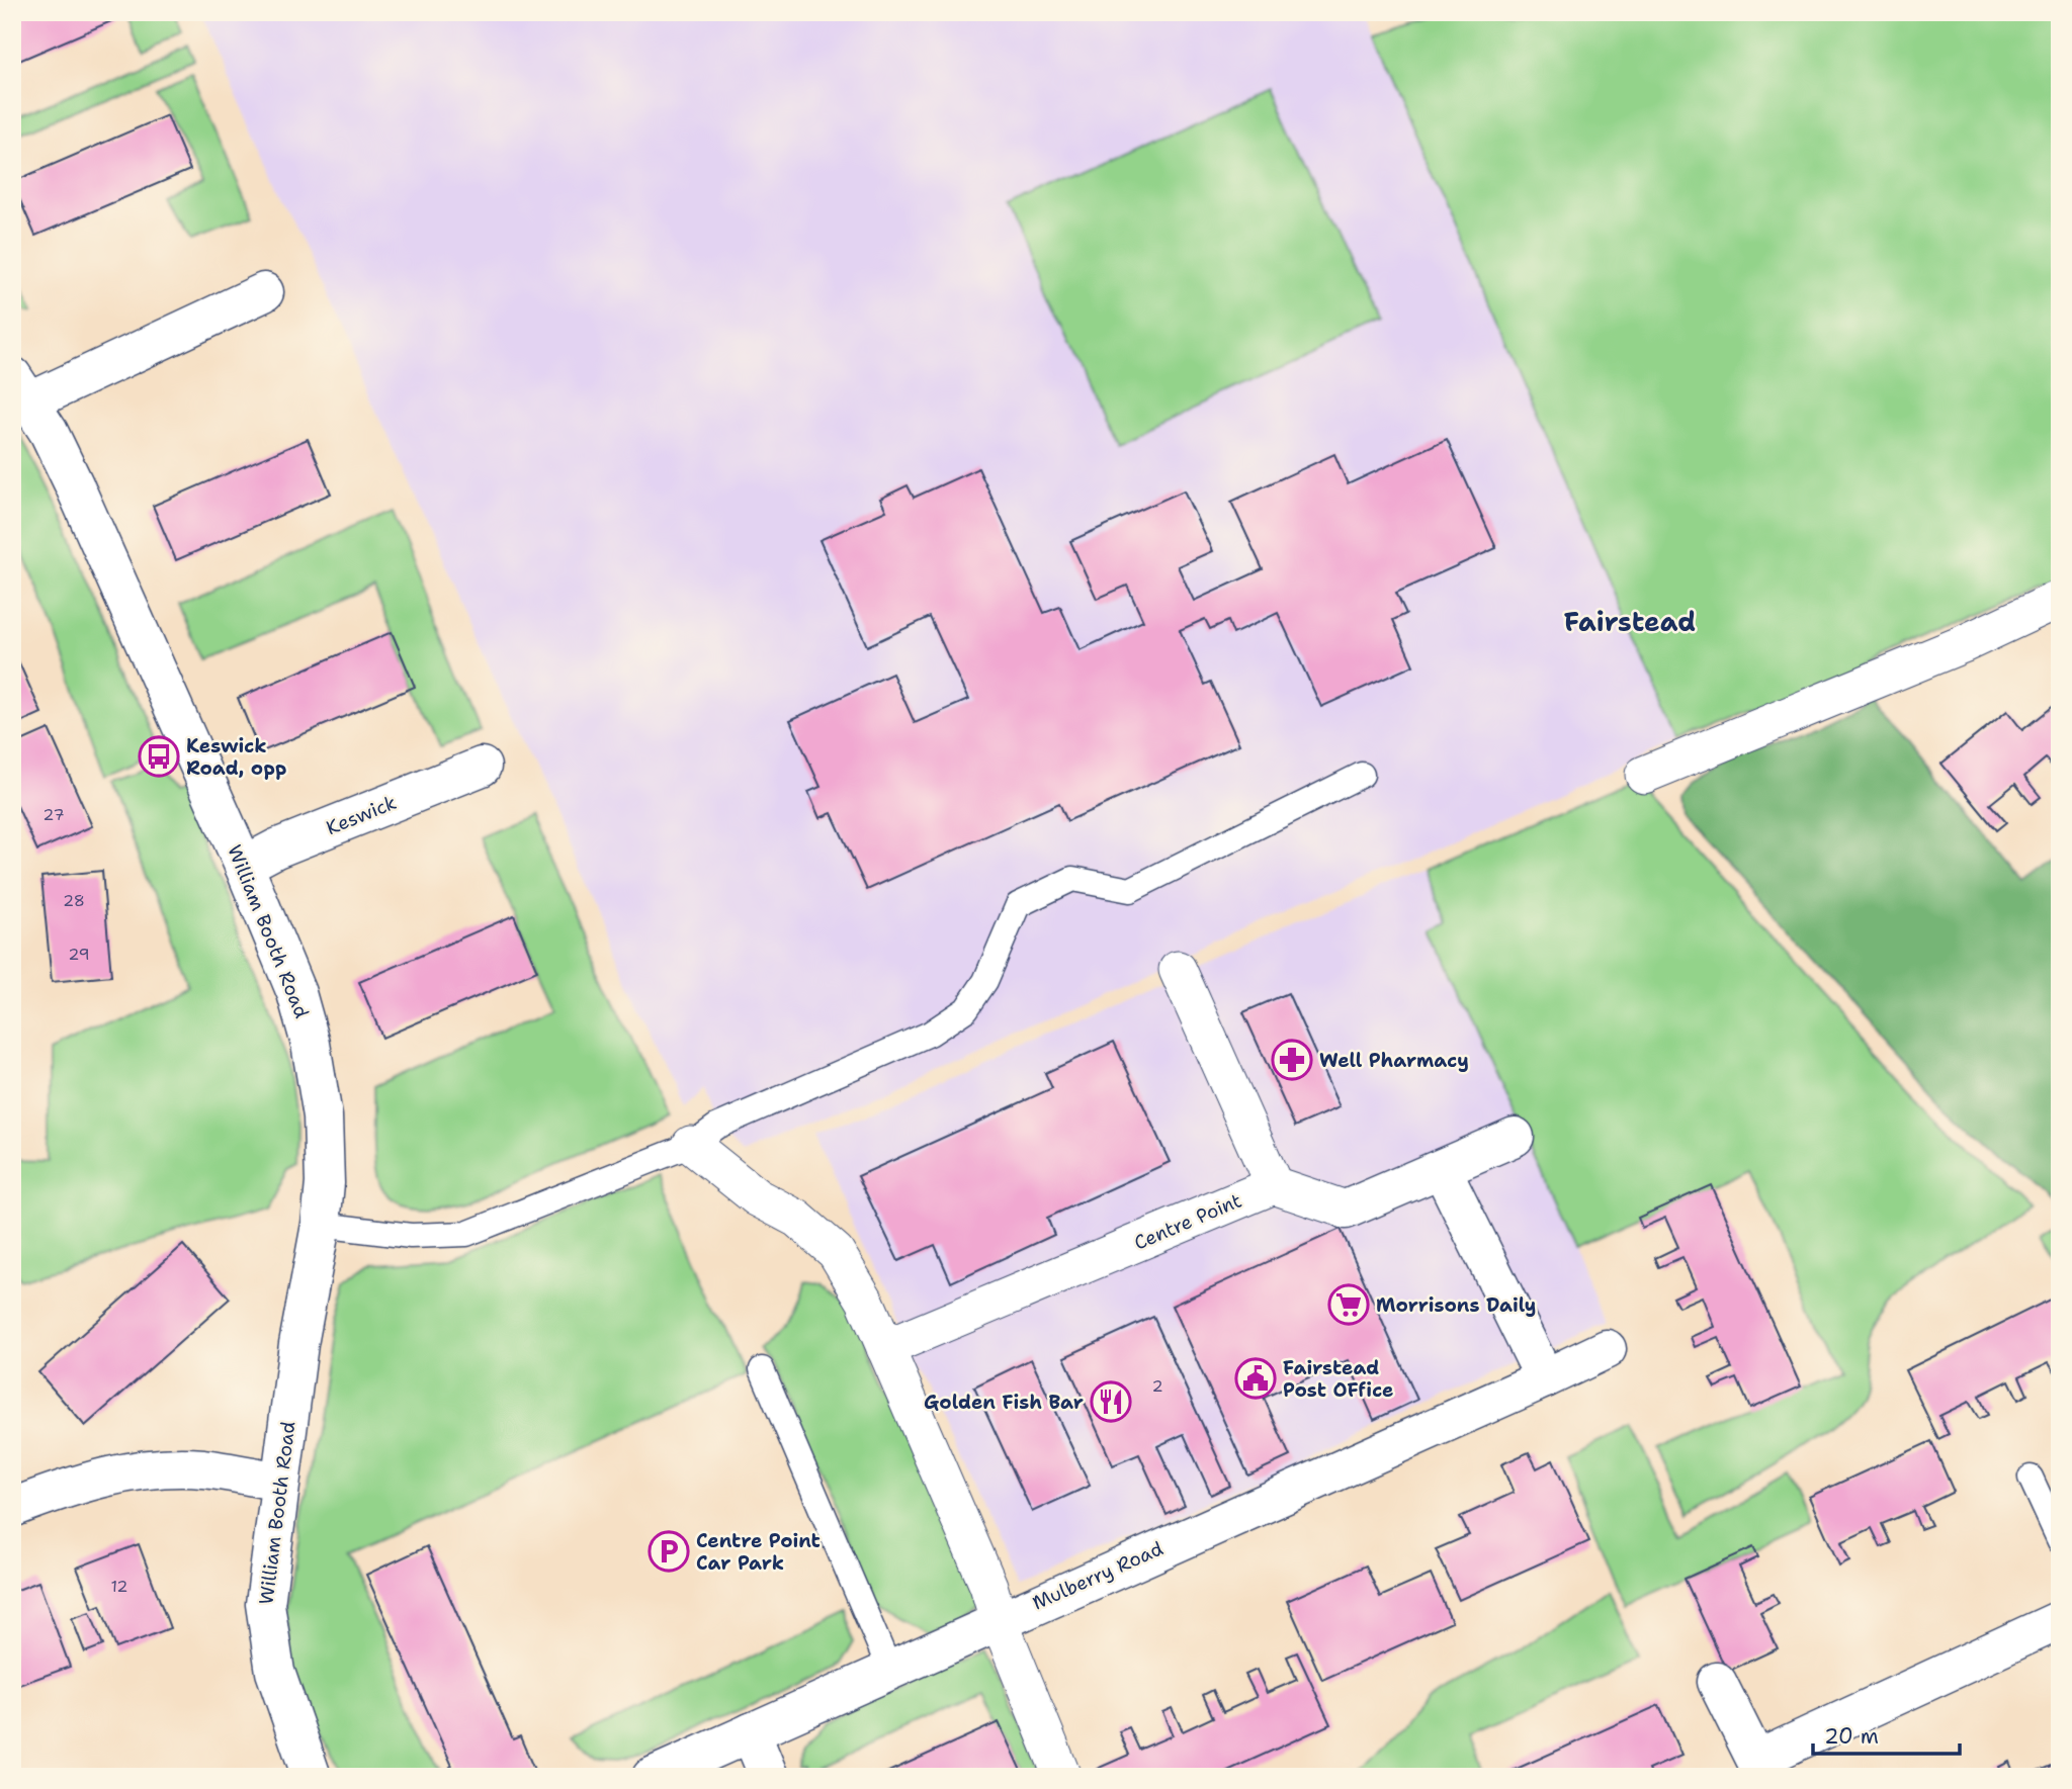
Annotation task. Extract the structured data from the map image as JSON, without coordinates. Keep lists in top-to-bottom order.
{
  "streets": {
    "street": [
      "Keswick",
      "William Booth Road",
      "Centre Point",
      "Mulberry Road"
    ]
  },
  "crossings": [
    ["Keswick", "William Booth Road"]
  ],
  "districts": ["Fairstead"],
  "places": {
    "bus stop": ["Keswick Road, opp"],
    "pharmacy": ["Well Pharmacy"],
    "supermarket": ["Morrisons Daily"],
    "public building": ["Fairstead Post OFfice"],
    "restaurant": ["Golden Fish Bar"],
    "parking": ["Centre Point Car Park"]
  },
  "house_numbers": [
    "27",
    "28",
    "29",
    "2",
    "12"
  ],
  "scale_bar": "20 m"
}
